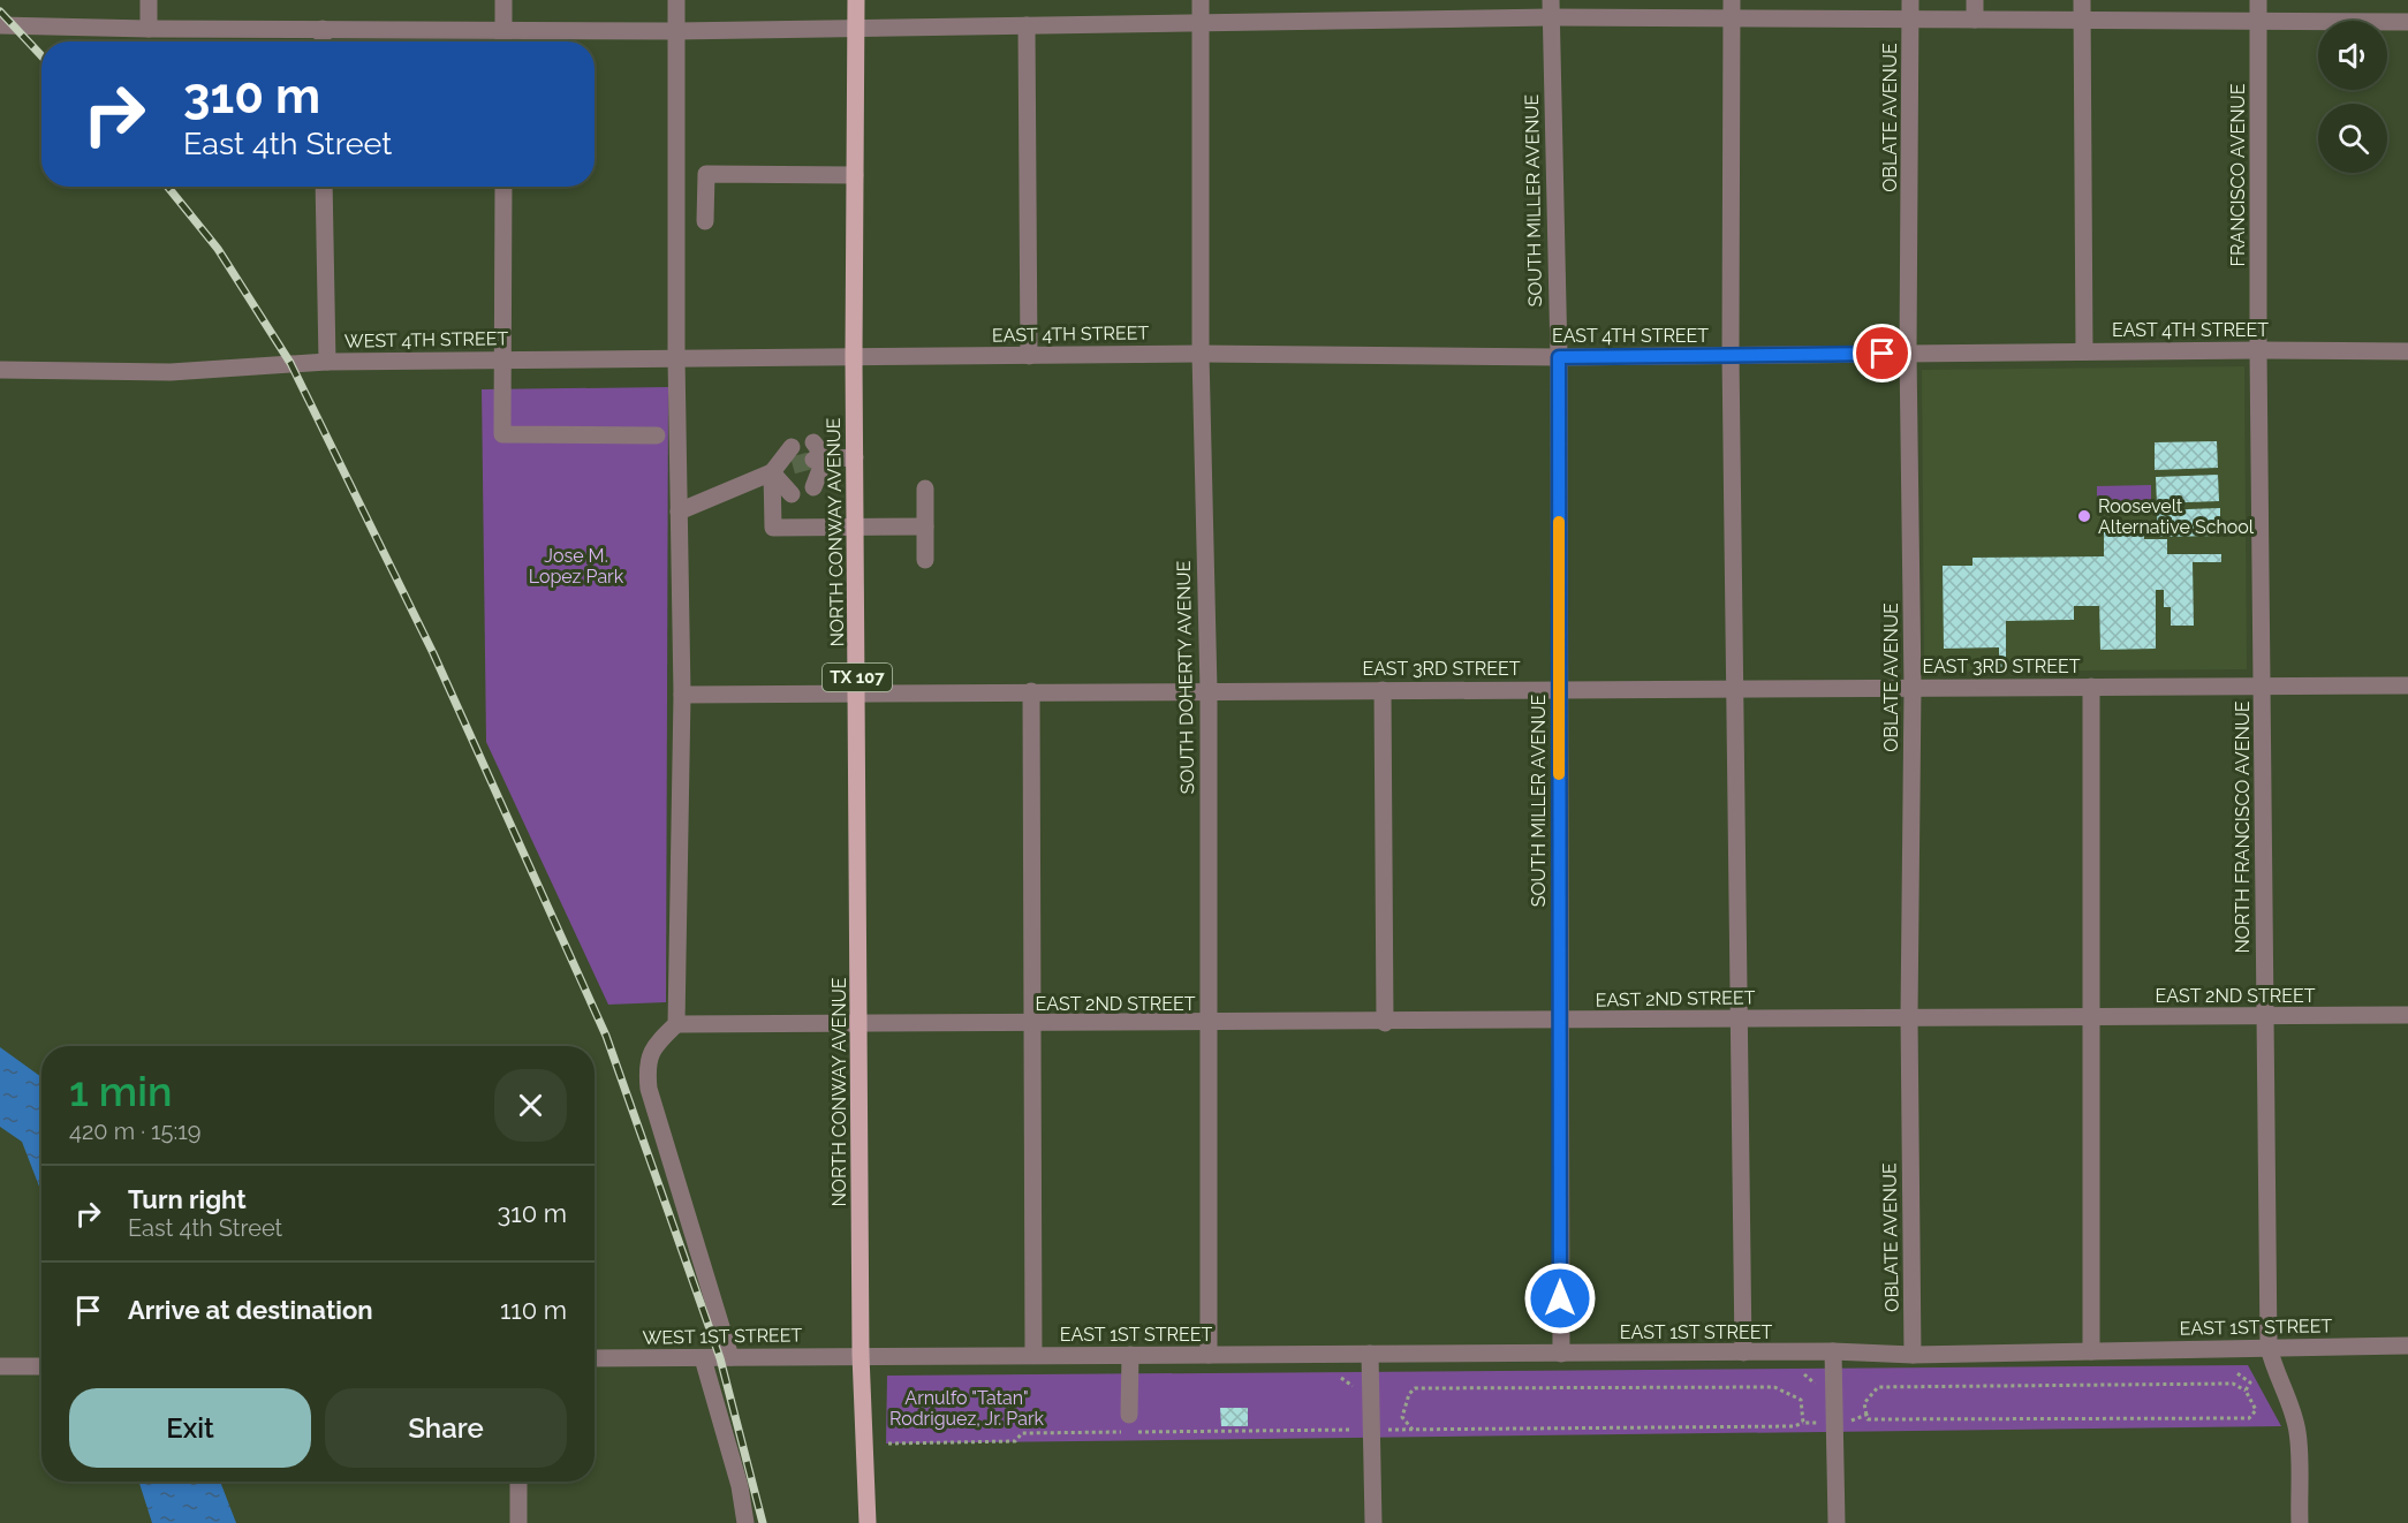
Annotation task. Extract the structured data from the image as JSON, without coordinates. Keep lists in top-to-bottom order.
{
  "streets": {
    "main road": ["NORTH CONWAY AVENUE", "TX 107"],
    "street": [
      "OBLATE AVENUE",
      "FRANCISCO AVENUE",
      "SOUTH MILLER AVENUE",
      "EAST 4TH STREET",
      "WEST 4TH STREET",
      "EAST 3RD STREET",
      "SOUTH DOHERTY AVENUE",
      "NORTH FRANCISCO AVENUE",
      "EAST 2ND STREET",
      "EAST 1ST STREET",
      "WEST 1ST STREET"
    ]
  },
  "crossings": [
    ["OBLATE AVENUE", "EAST 4TH STREET"],
    ["OBLATE AVENUE", "EAST 3RD STREET"],
    ["OBLATE AVENUE", "EAST 2ND STREET"],
    ["OBLATE AVENUE", "EAST 1ST STREET"],
    ["FRANCISCO AVENUE", "EAST 4TH STREET"],
    ["FRANCISCO AVENUE", "NORTH FRANCISCO AVENUE"],
    ["SOUTH MILLER AVENUE", "EAST 4TH STREET"],
    ["SOUTH MILLER AVENUE", "EAST 3RD STREET"],
    ["SOUTH MILLER AVENUE", "EAST 2ND STREET"],
    ["SOUTH MILLER AVENUE", "EAST 1ST STREET"],
    ["EAST 4TH STREET", "WEST 4TH STREET"],
    ["EAST 4TH STREET", "NORTH CONWAY AVENUE"],
    ["EAST 4TH STREET", "SOUTH DOHERTY AVENUE"],
    ["EAST 4TH STREET", "NORTH FRANCISCO AVENUE"],
    ["WEST 4TH STREET", "NORTH CONWAY AVENUE"],
    ["NORTH CONWAY AVENUE", "EAST 3RD STREET"],
    ["NORTH CONWAY AVENUE", "TX 107"],
    ["NORTH CONWAY AVENUE", "EAST 2ND STREET"],
    ["NORTH CONWAY AVENUE", "EAST 1ST STREET"],
    ["NORTH CONWAY AVENUE", "WEST 1ST STREET"],
    ["EAST 3RD STREET", "SOUTH DOHERTY AVENUE"],
    ["EAST 3RD STREET", "NORTH FRANCISCO AVENUE"],
    ["TX 107", "EAST 1ST STREET"],
    ["TX 107", "WEST 1ST STREET"],
    ["SOUTH DOHERTY AVENUE", "EAST 2ND STREET"],
    ["SOUTH DOHERTY AVENUE", "EAST 1ST STREET"],
    ["NORTH FRANCISCO AVENUE", "EAST 2ND STREET"],
    ["NORTH FRANCISCO AVENUE", "EAST 1ST STREET"],
    ["EAST 1ST STREET", "WEST 1ST STREET"]
  ],
  "parks": ["Jose M. Lopez Park", "Arnulfo \"Tatan\" Rodriguez, Jr. Park"],
  "places": ["Roosevelt Alternative School"],
  "page": {
    "turn": ["310 m", "East 4th Street"],
    "heading": ["1 min", "420 m · 15:19"],
    "list": [
      {
        "name": "Turn right",
        "note": "East 4th Street",
        "value": "310 m"
      },
      {
        "name": "Arrive at destination",
        "value": "110 m"
      }
    ],
    "buttons": ["Exit", "Share"]
  }
}
